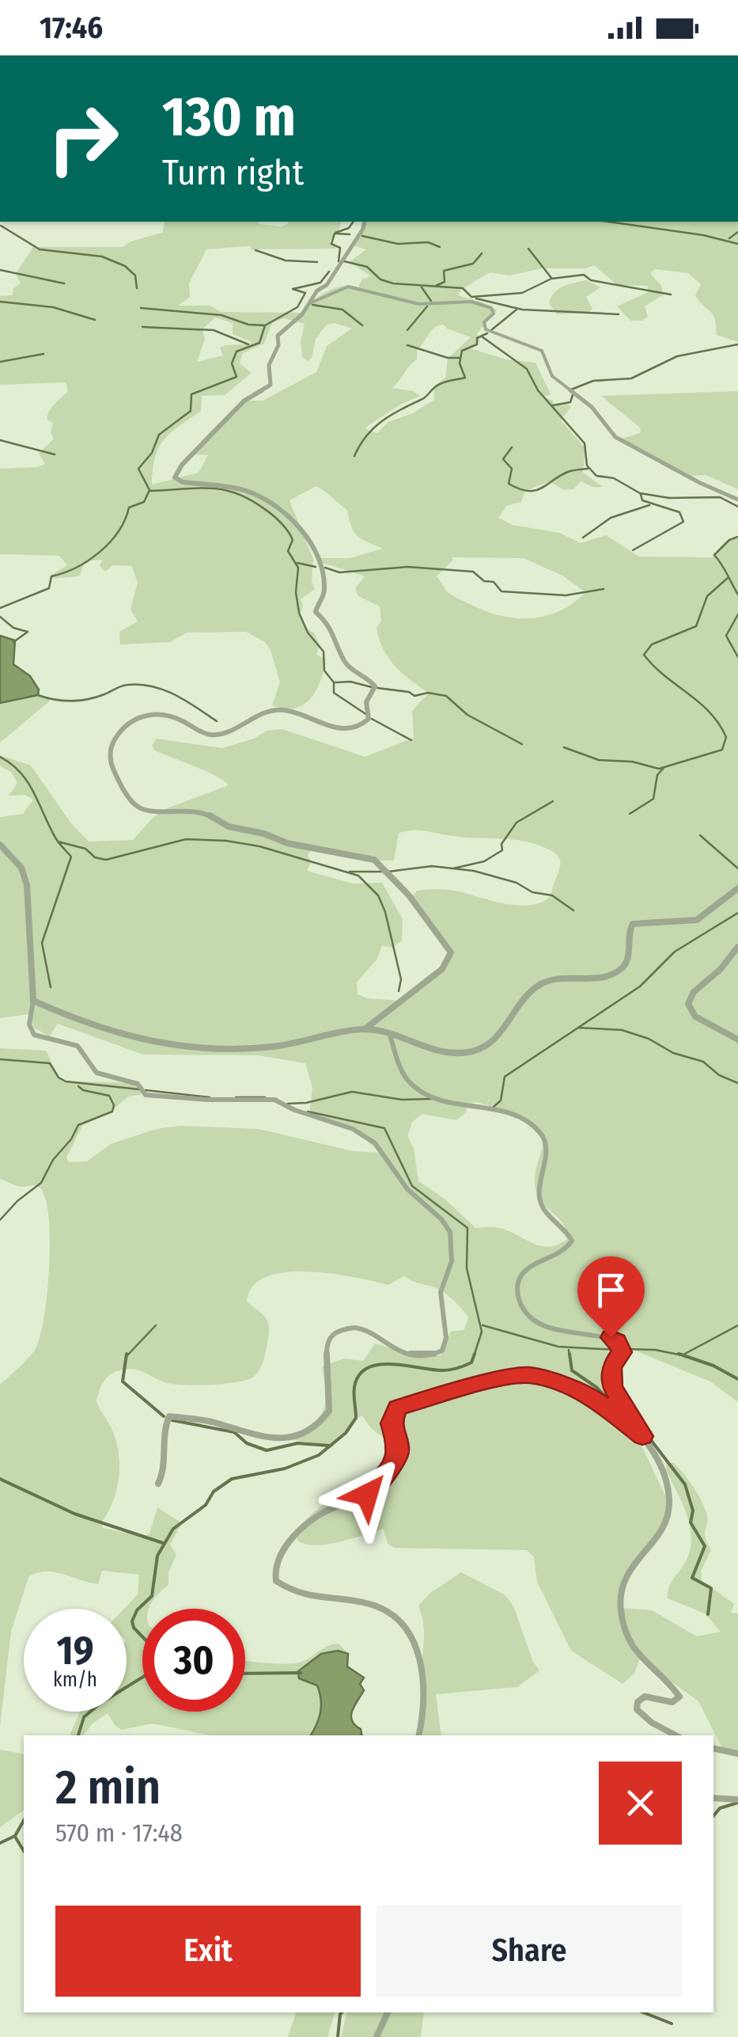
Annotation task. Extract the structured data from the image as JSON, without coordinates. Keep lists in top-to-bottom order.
{
  "page": {
    "status": "17:46",
    "turn": ["130 m", "Turn right"],
    "speed": "19 km/h",
    "limit": "30",
    "heading": ["2 min", "570 m · 17:48"],
    "buttons": ["Exit", "Share"]
  }
}
